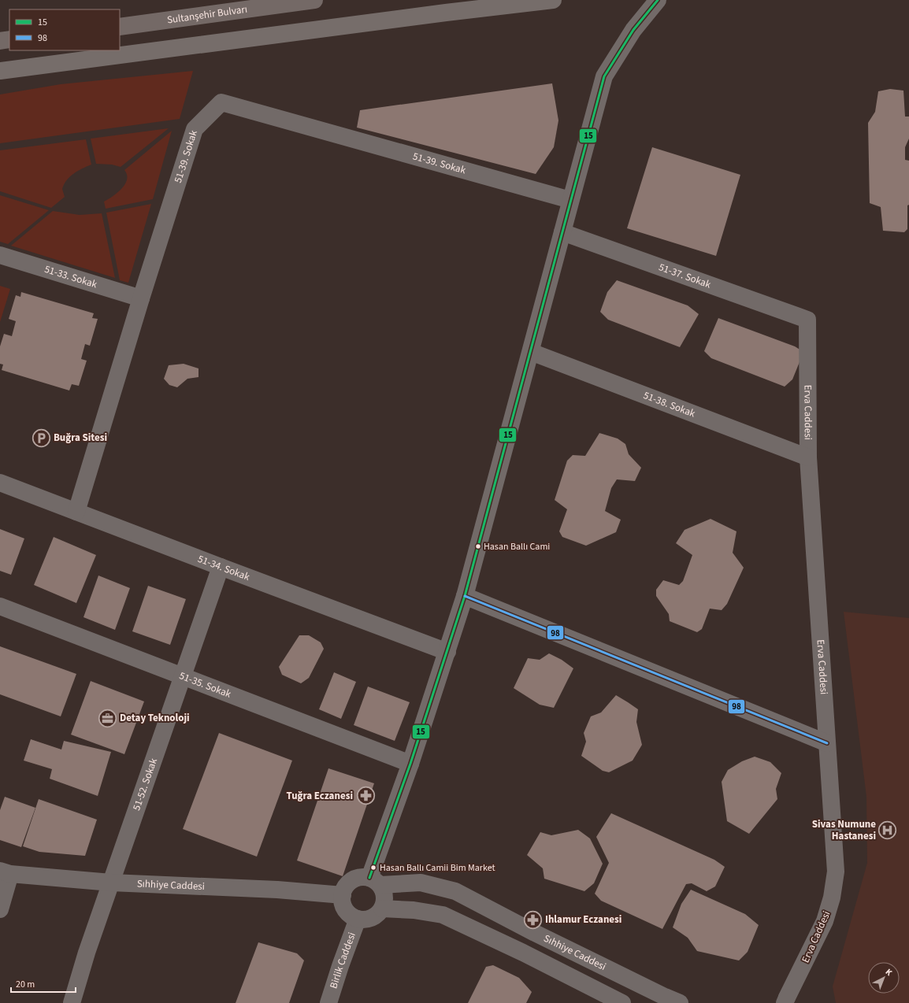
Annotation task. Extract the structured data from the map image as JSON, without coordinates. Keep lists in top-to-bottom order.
{
  "streets": {
    "highway": ["Sultanşehir Bulvarı"],
    "street": [
      "51-39. Sokak",
      "51-33. Sokak",
      "51-37. Sokak",
      "51-38. Sokak",
      "Erva Caddesi",
      "51-34. Sokak",
      "51-35. Sokak",
      "51-52. Sokak",
      "Sıhhiye Caddesi",
      "Birlik Caddesi"
    ]
  },
  "crossings": [
    ["51-39. Sokak", "51-33. Sokak"],
    ["51-39. Sokak", "51-34. Sokak"],
    ["51-37. Sokak", "Erva Caddesi"],
    ["51-38. Sokak", "Erva Caddesi"],
    ["51-34. Sokak", "51-52. Sokak"],
    ["51-35. Sokak", "51-52. Sokak"],
    ["51-52. Sokak", "Sıhhiye Caddesi"],
    ["Sıhhiye Caddesi", "Birlik Caddesi"]
  ],
  "places": {
    "parking": ["Buğra Sitesi"],
    "other": ["Hasan Ballı Cami", "Hasan Ballı Camii Bim Market"],
    "office": ["Detay Teknoloji"],
    "pharmacy": ["Tuğra Eczanesi", "Ihlamur Eczanesi"],
    "hospital": ["Sivas Numune Hastanesi"]
  },
  "lines": ["transit line 15", "transit line 98"],
  "legend": ["15", "98"],
  "scale_bar": "20 m",
  "north": "top right"
}
